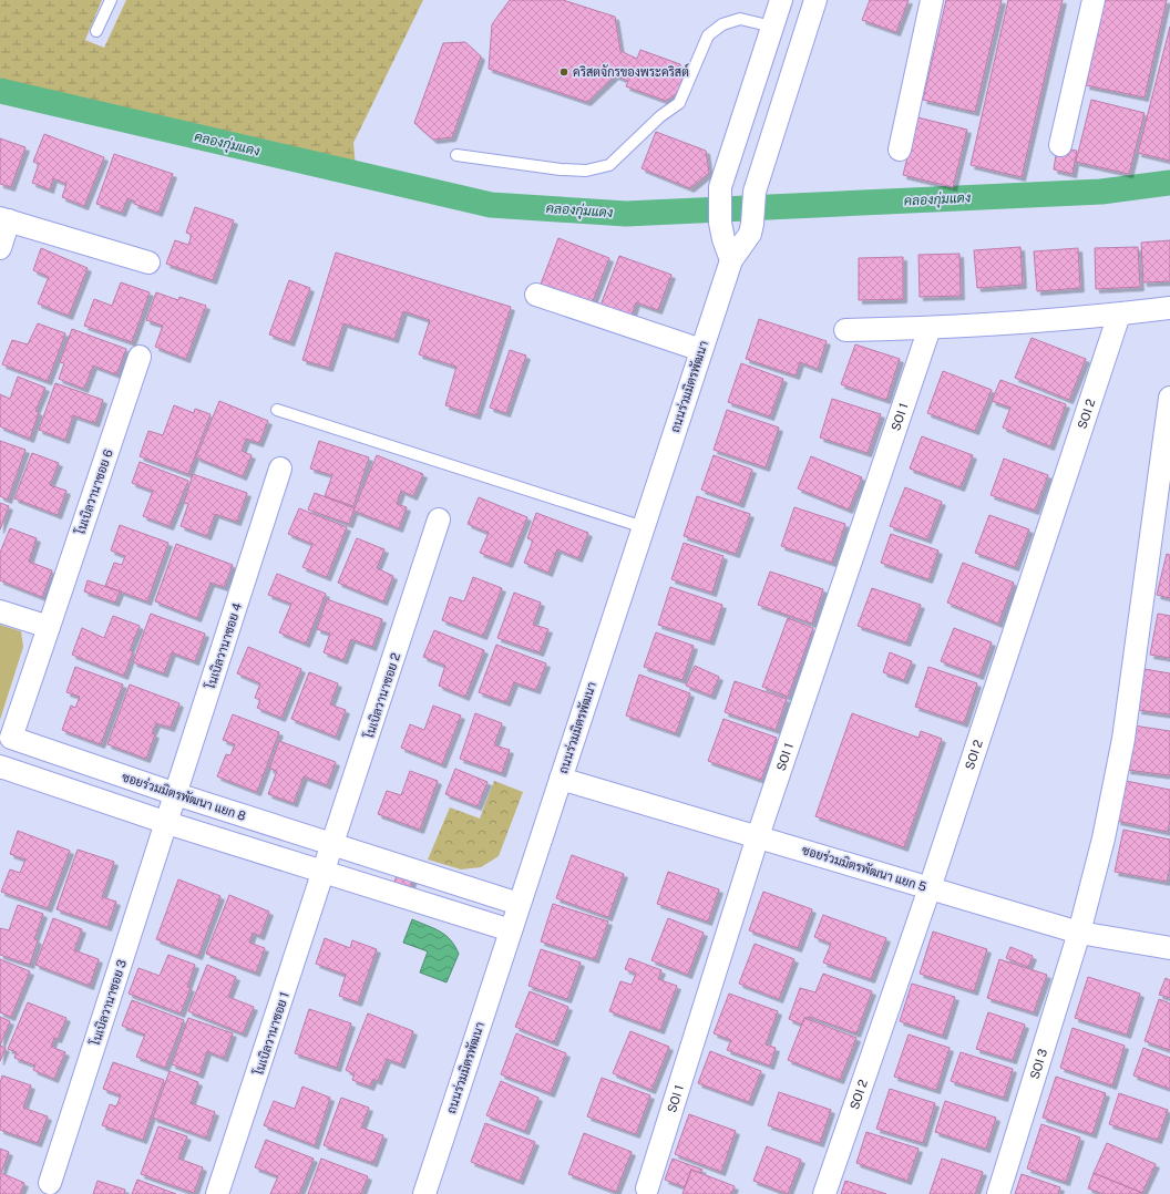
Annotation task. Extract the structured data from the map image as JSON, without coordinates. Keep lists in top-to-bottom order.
{
  "streets": {
    "street": [
      "ถนนร่วมมิตรพัฒนา",
      "SOI 2",
      "SOI 1",
      "โนเบิลวานาซอย 6",
      "โนเบิลวานาซอย 4",
      "โนเบิลวานาซอย 2",
      "ซอยร่วมมิตรพัฒนา แยก 8",
      "ซอยร่วมมิตรพัฒนา แยก 5",
      "โนเบิลวานาซอย 3",
      "โนเบิลวานาซอย 1",
      "SOI 3"
    ]
  },
  "crossings": [
    ["ถนนร่วมมิตรพัฒนา", "ซอยร่วมมิตรพัฒนา แยก 8"],
    ["ถนนร่วมมิตรพัฒนา", "ซอยร่วมมิตรพัฒนา แยก 5"],
    ["SOI 2", "ซอยร่วมมิตรพัฒนา แยก 5"],
    ["SOI 1", "ซอยร่วมมิตรพัฒนา แยก 5"],
    ["โนเบิลวานาซอย 4", "ซอยร่วมมิตรพัฒนา แยก 8"],
    ["โนเบิลวานาซอย 4", "โนเบิลวานาซอย 3"],
    ["โนเบิลวานาซอย 2", "ซอยร่วมมิตรพัฒนา แยก 8"],
    ["โนเบิลวานาซอย 2", "โนเบิลวานาซอย 1"],
    ["ซอยร่วมมิตรพัฒนา แยก 5", "SOI 3"]
  ],
  "water": ["คลองกุ่มแดง"],
  "places": ["คริสตจักรของพระคริสต์"]
}
